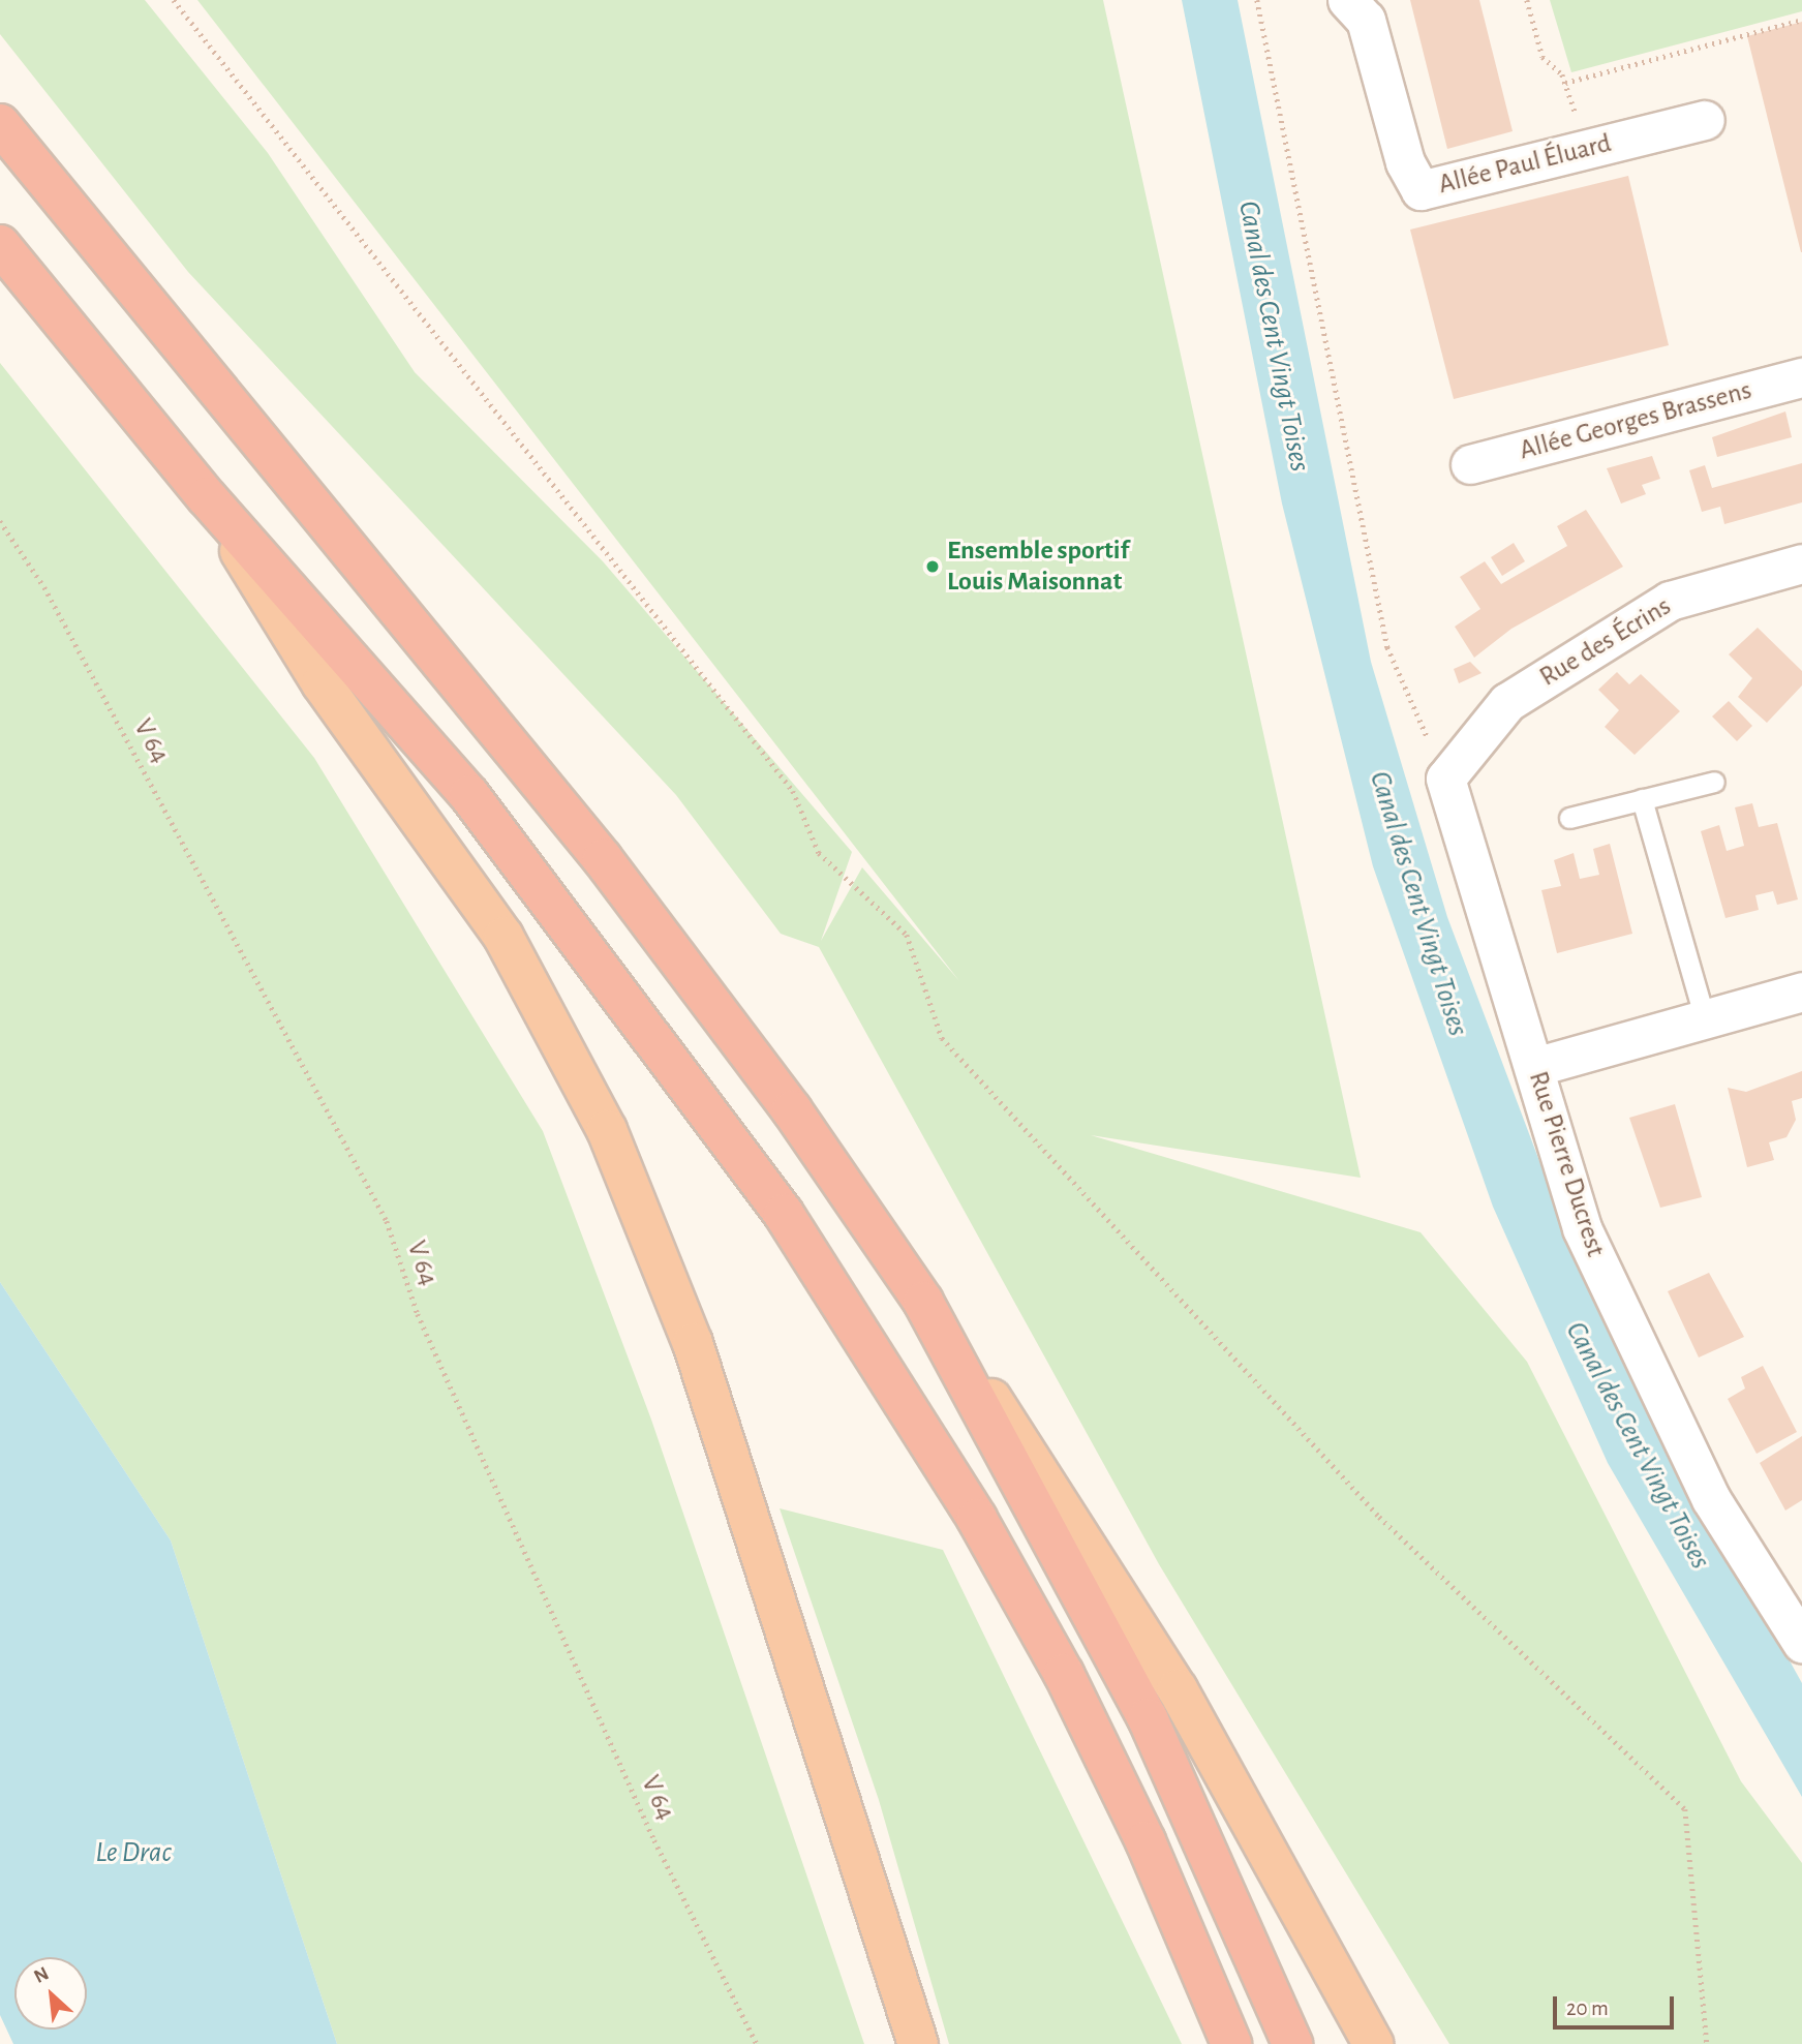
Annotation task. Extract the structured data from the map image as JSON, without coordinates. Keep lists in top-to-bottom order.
{
  "streets": {
    "street": [
      "Allée Paul Éluard",
      "Allée Georges Brassens",
      "Rue des Écrins",
      "Rue Pierre Ducrest"
    ],
    "path": ["V 64"]
  },
  "crossings": [
    ["Rue des Écrins", "Rue Pierre Ducrest"]
  ],
  "water": ["Canal des Cent Vingt Toises", "Le Drac"],
  "places": ["Ensemble sportif Louis Maisonnat"],
  "scale_bar": "20 m",
  "north": "top left"
}
